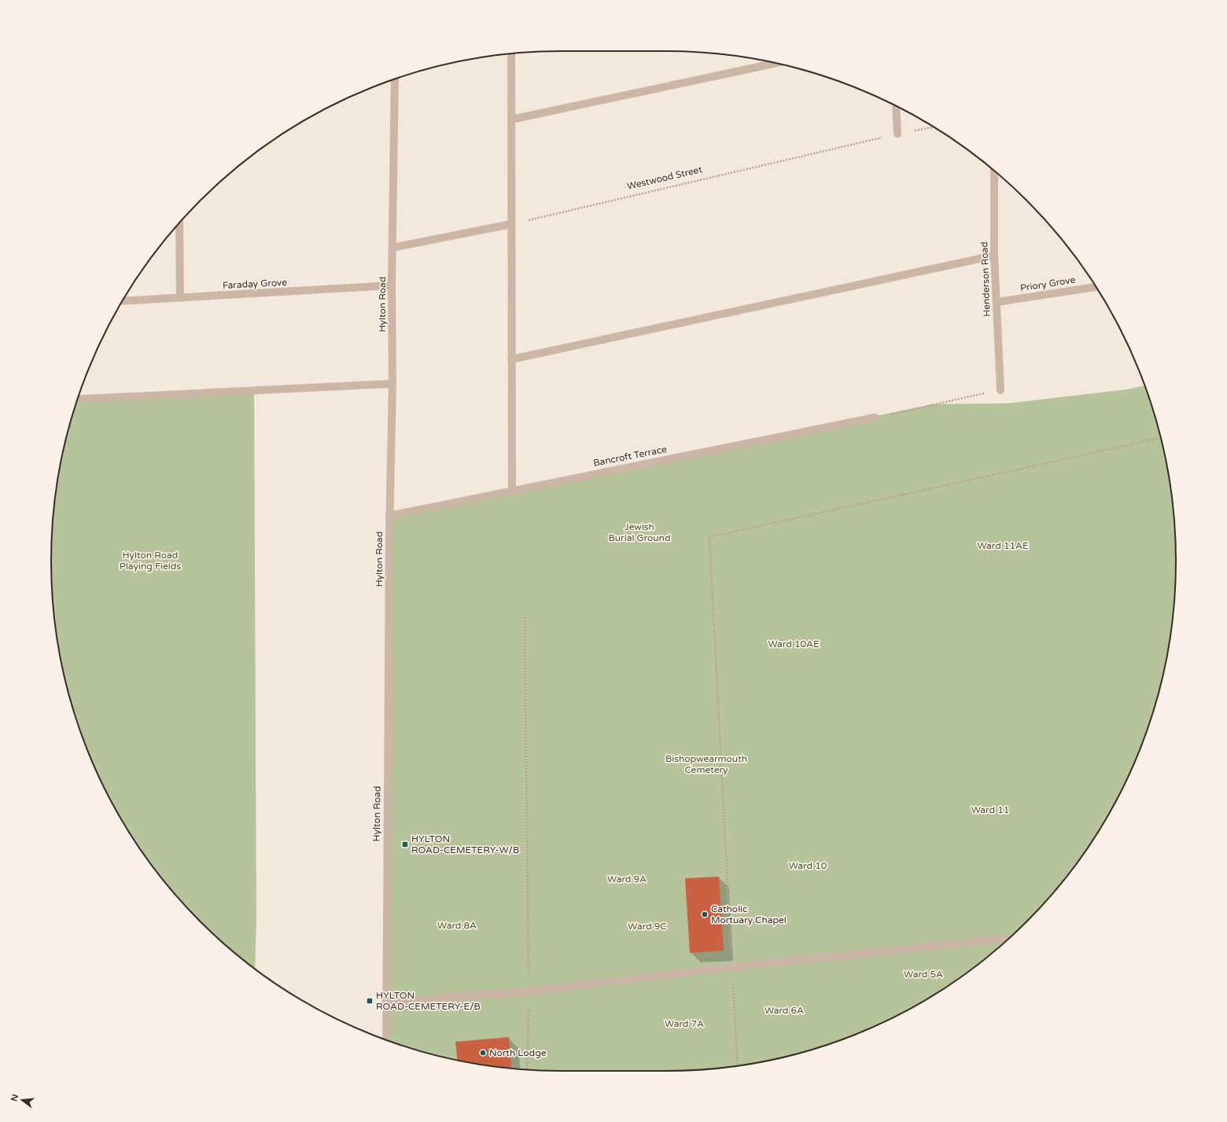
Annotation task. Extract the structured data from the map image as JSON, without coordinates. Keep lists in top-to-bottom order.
{
  "streets": {
    "street": [
      "Henderson Road",
      "Faraday Grove",
      "Priory Grove",
      "Hylton Road",
      "Bancroft Terrace"
    ],
    "path": ["Westwood Street"]
  },
  "crossings": [
    ["Henderson Road", "Priory Grove"],
    ["Faraday Grove", "Hylton Road"],
    ["Hylton Road", "Bancroft Terrace"]
  ],
  "parks": [
    "Jewish Burial Ground",
    "Ward 11AE",
    "Hylton Road Playing Fields",
    "Ward 10AE",
    "Bishopwearmouth Cemetery",
    "Ward 11",
    "Ward 10",
    "Ward 9A",
    "Ward 8A",
    "Ward 9C",
    "Ward 5A",
    "Ward 6A",
    "Ward 7A"
  ],
  "places": {
    "transit": ["HYLTON ROAD-CEMETERY-W/B", "HYLTON ROAD-CEMETERY-E/B"],
    "other": ["Catholic Mortuary Chapel", "North Lodge"]
  },
  "north": "left"
}
